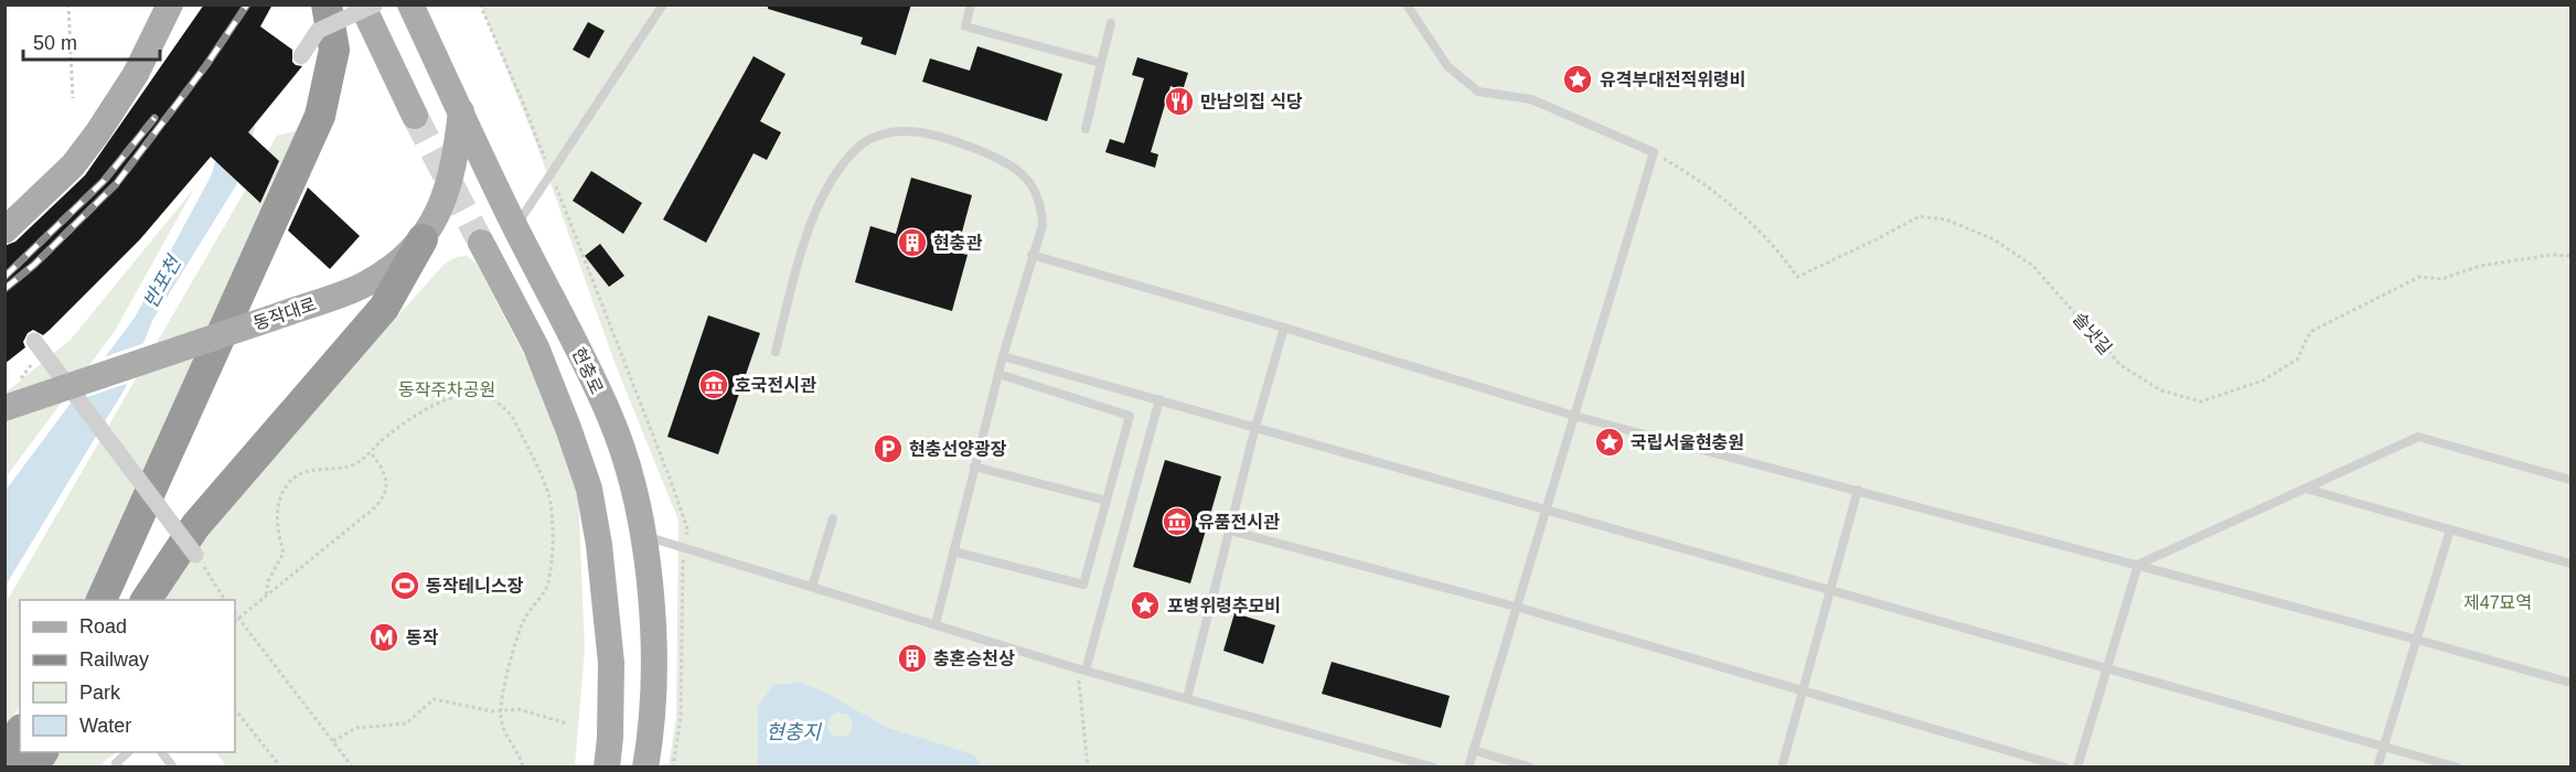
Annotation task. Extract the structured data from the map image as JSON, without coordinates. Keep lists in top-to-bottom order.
{
  "streets": {
    "main road": ["동작대로", "현충로"],
    "path": ["솔냇길"]
  },
  "crossings": [
    ["동작대로", "현충로"]
  ],
  "water": ["반포천", "현충지"],
  "parks": ["동작주차공원", "제47묘역"],
  "places": {
    "place": ["유격부대전적위령비", "국립서울현충원", "포병위령추모비"],
    "restaurant": ["만남의집 식당"],
    "building": ["현충관", "충혼승천상"],
    "museum": ["호국전시관", "유품전시관"],
    "parking": ["현충선양광장"],
    "sports": ["동작테니스장"],
    "metro station": ["동작"]
  },
  "legend": [
    "Road",
    "Railway",
    "Park",
    "Water"
  ],
  "scale_bar": "50 m"
}
